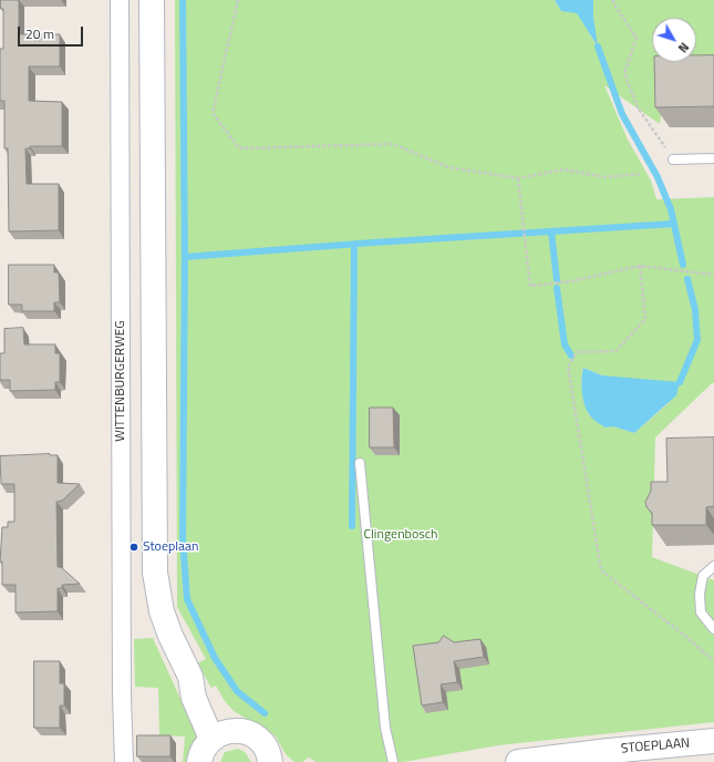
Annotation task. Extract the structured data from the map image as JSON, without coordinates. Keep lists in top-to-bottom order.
{
  "streets": {
    "street": ["WITTENBURGERWEG", "STOEPLAAN"]
  },
  "parks": ["Clingenbosch"],
  "places": ["Stoeplaan"],
  "scale_bar": "20 m",
  "north": "bottom right"
}
